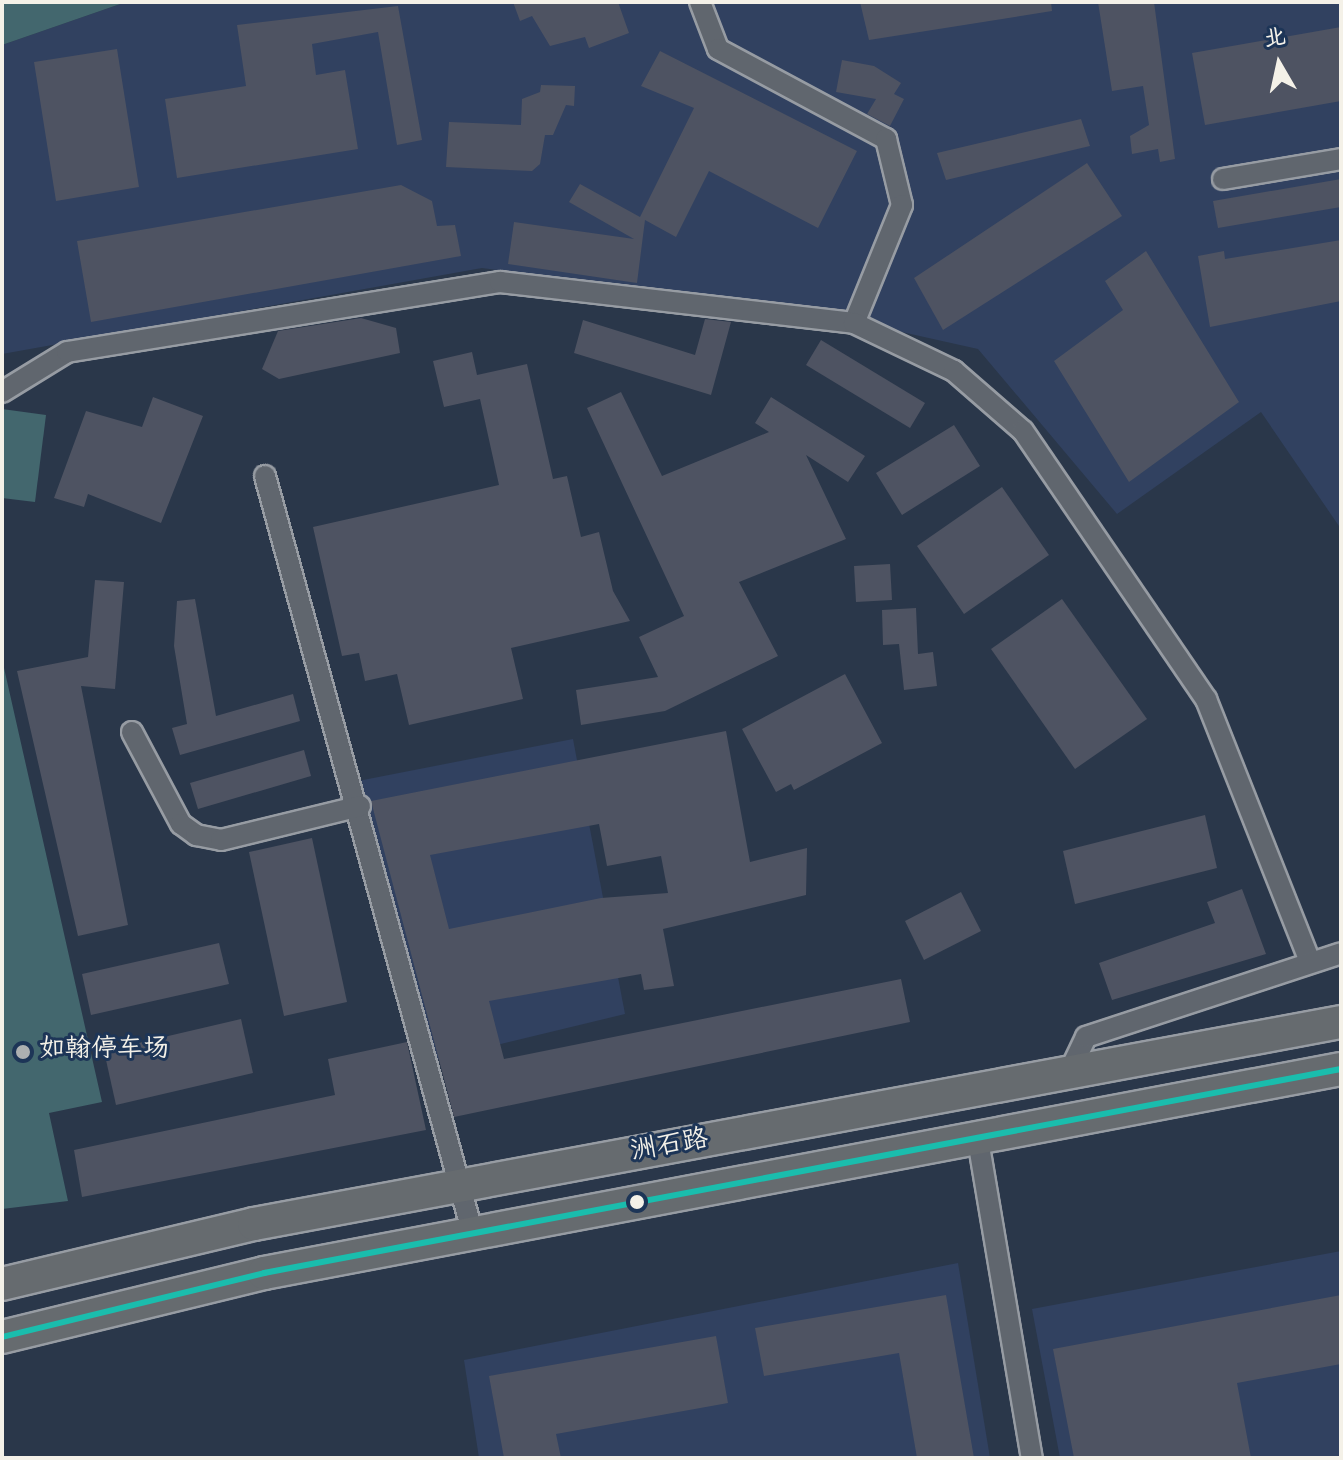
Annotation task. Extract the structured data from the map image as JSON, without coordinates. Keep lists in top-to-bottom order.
{
  "streets": {
    "main road": ["洲石路"]
  },
  "places": ["如翰停车场"],
  "north": "top"
}
